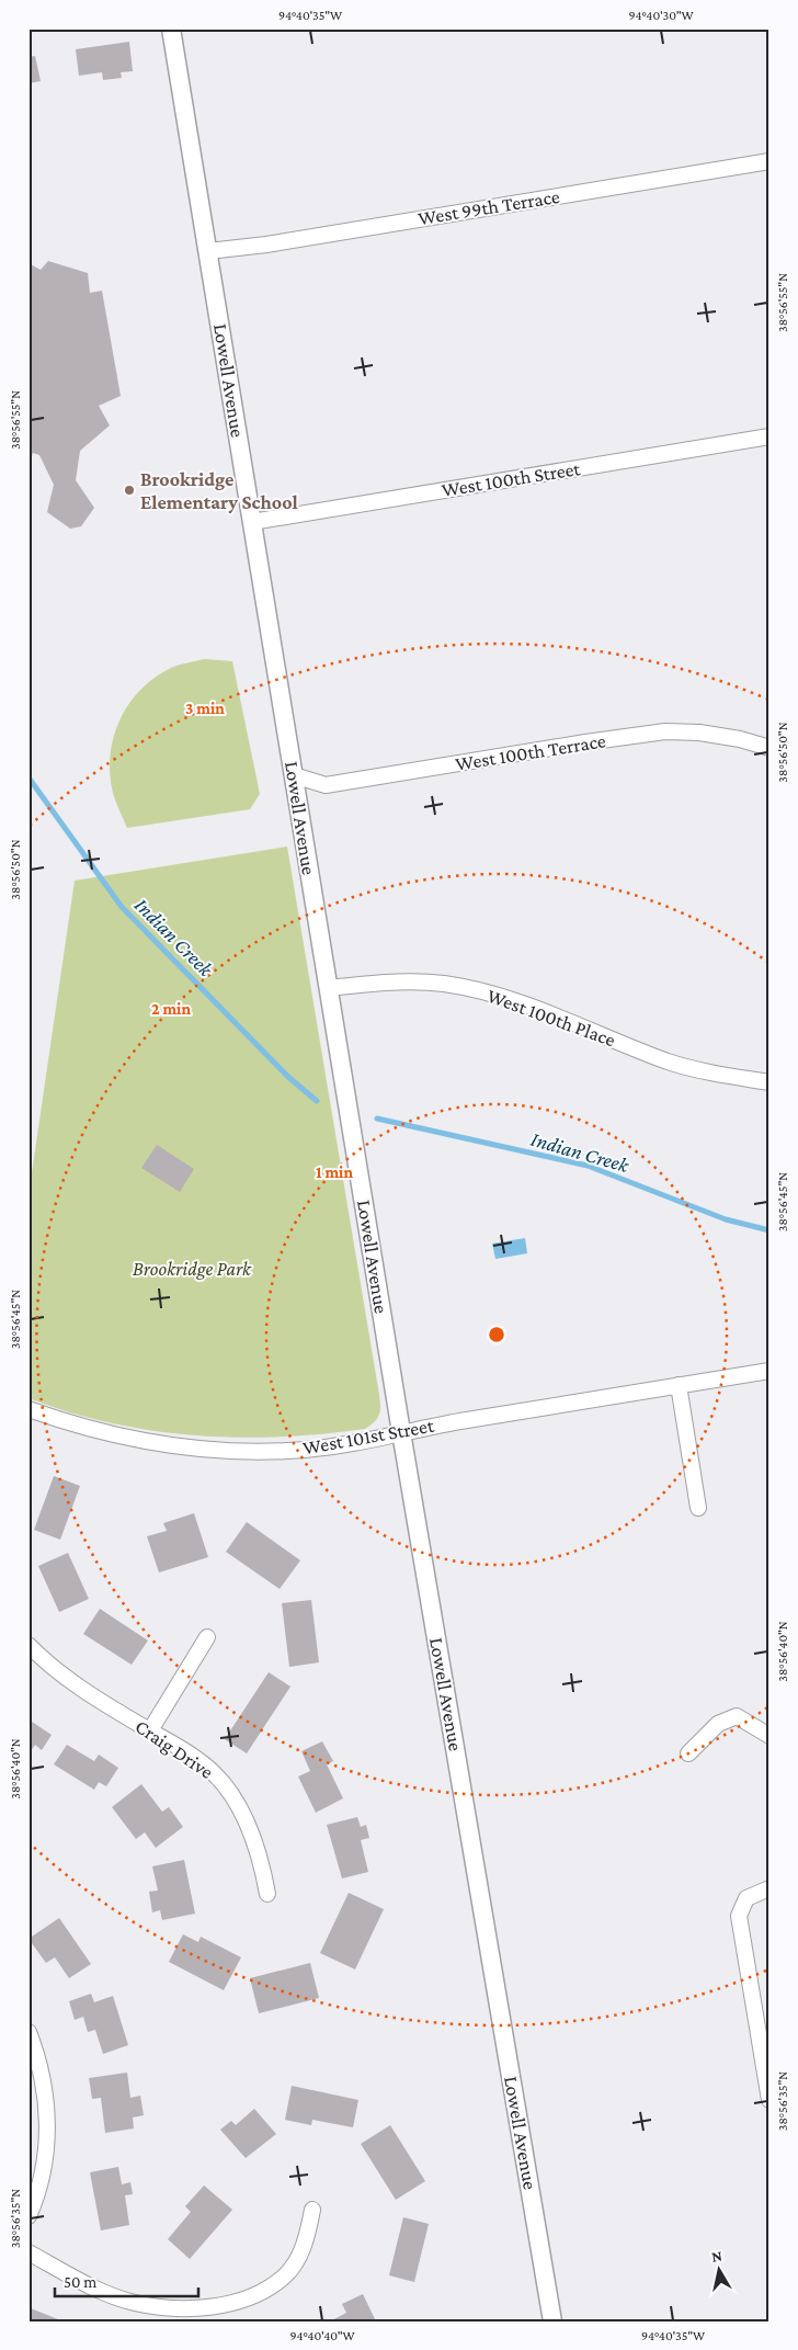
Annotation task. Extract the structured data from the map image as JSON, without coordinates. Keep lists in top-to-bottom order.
{
  "streets": {
    "street": [
      "West 99th Terrace",
      "Lowell Avenue",
      "West 100th Street",
      "West 100th Terrace",
      "West 100th Place",
      "West 101st Street",
      "Craig Drive"
    ]
  },
  "crossings": [
    ["West 99th Terrace", "Lowell Avenue"],
    ["Lowell Avenue", "West 100th Street"],
    ["Lowell Avenue", "West 100th Terrace"],
    ["Lowell Avenue", "West 100th Place"],
    ["Lowell Avenue", "West 101st Street"]
  ],
  "water": ["Indian Creek"],
  "parks": ["Brookridge Park"],
  "places": ["Brookridge Elementary School"],
  "scale_bar": "50 m",
  "north": "top",
  "coordinates": [
    "94°40'35\"W",
    "94°40'30\"W",
    "38°56'55\"N",
    "38°56'50\"N",
    "38°56'45\"N",
    "38°56'40\"N",
    "38°56'35\"N",
    "94°40'40\"W"
  ],
  "rings": ["3 min", "2 min", "1 min"]
}
